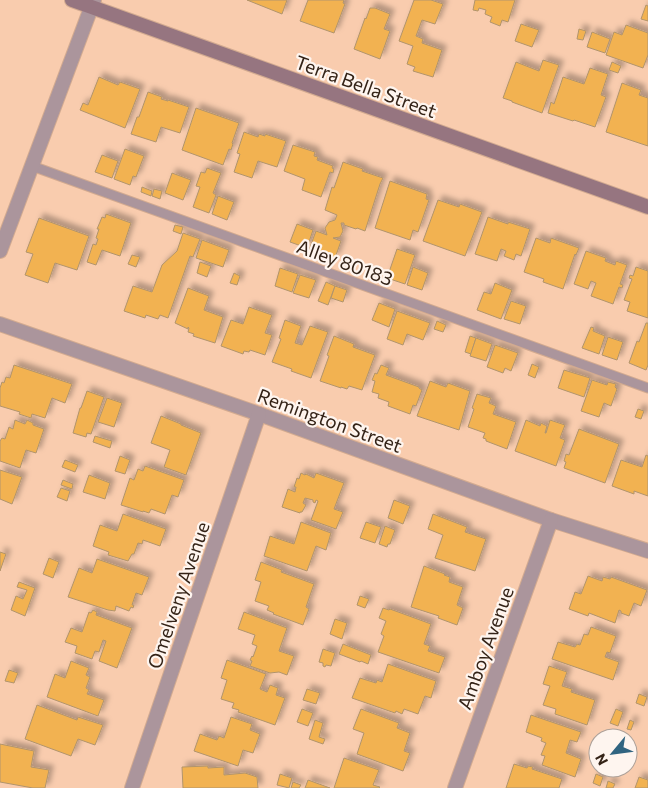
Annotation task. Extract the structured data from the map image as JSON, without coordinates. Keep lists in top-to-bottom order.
{
  "streets": {
    "main road": ["Terra Bella Street"],
    "street": ["Remington Street", "Omelveny Avenue", "Amboy Avenue"],
    "lane": ["Alley 80183"]
  },
  "crossings": [
    ["Remington Street", "Omelveny Avenue"],
    ["Remington Street", "Amboy Avenue"]
  ],
  "north": "bottom left"
}
